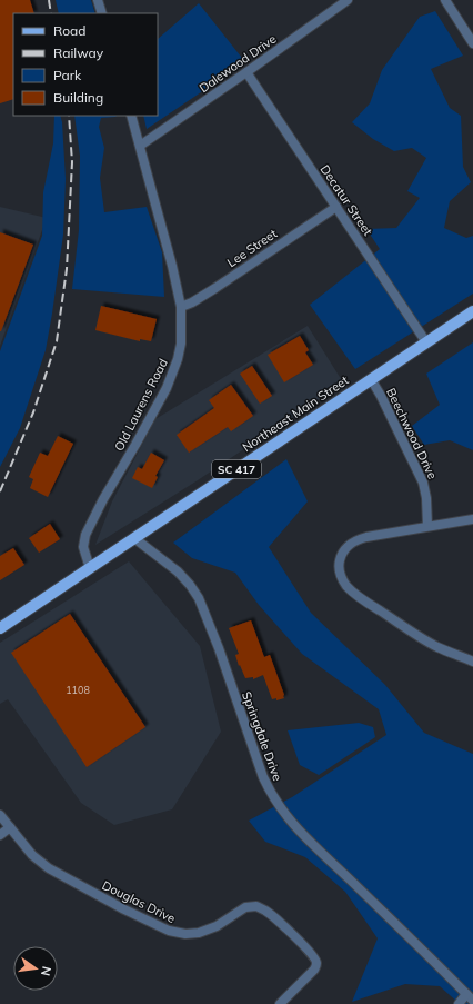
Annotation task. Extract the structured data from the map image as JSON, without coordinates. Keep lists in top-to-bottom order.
{
  "streets": {
    "main road": ["Northeast Main Street", "SC 417"],
    "street": [
      "Dalewood Drive",
      "Decatur Street",
      "Lee Street",
      "Old Laurens Road",
      "Beechwood Drive",
      "Springdale Drive",
      "Douglas Drive"
    ]
  },
  "crossings": [
    ["Dalewood Drive", "Decatur Street"],
    ["Dalewood Drive", "Old Laurens Road"],
    ["Decatur Street", "Lee Street"],
    ["Decatur Street", "Northeast Main Street"],
    ["Lee Street", "Old Laurens Road"],
    ["Old Laurens Road", "Northeast Main Street"],
    ["Northeast Main Street", "Beechwood Drive"],
    ["Northeast Main Street", "Springdale Drive"]
  ],
  "house_numbers": ["1108"],
  "legend": [
    "Road",
    "Railway",
    "Park",
    "Building"
  ],
  "north": "right"
}
